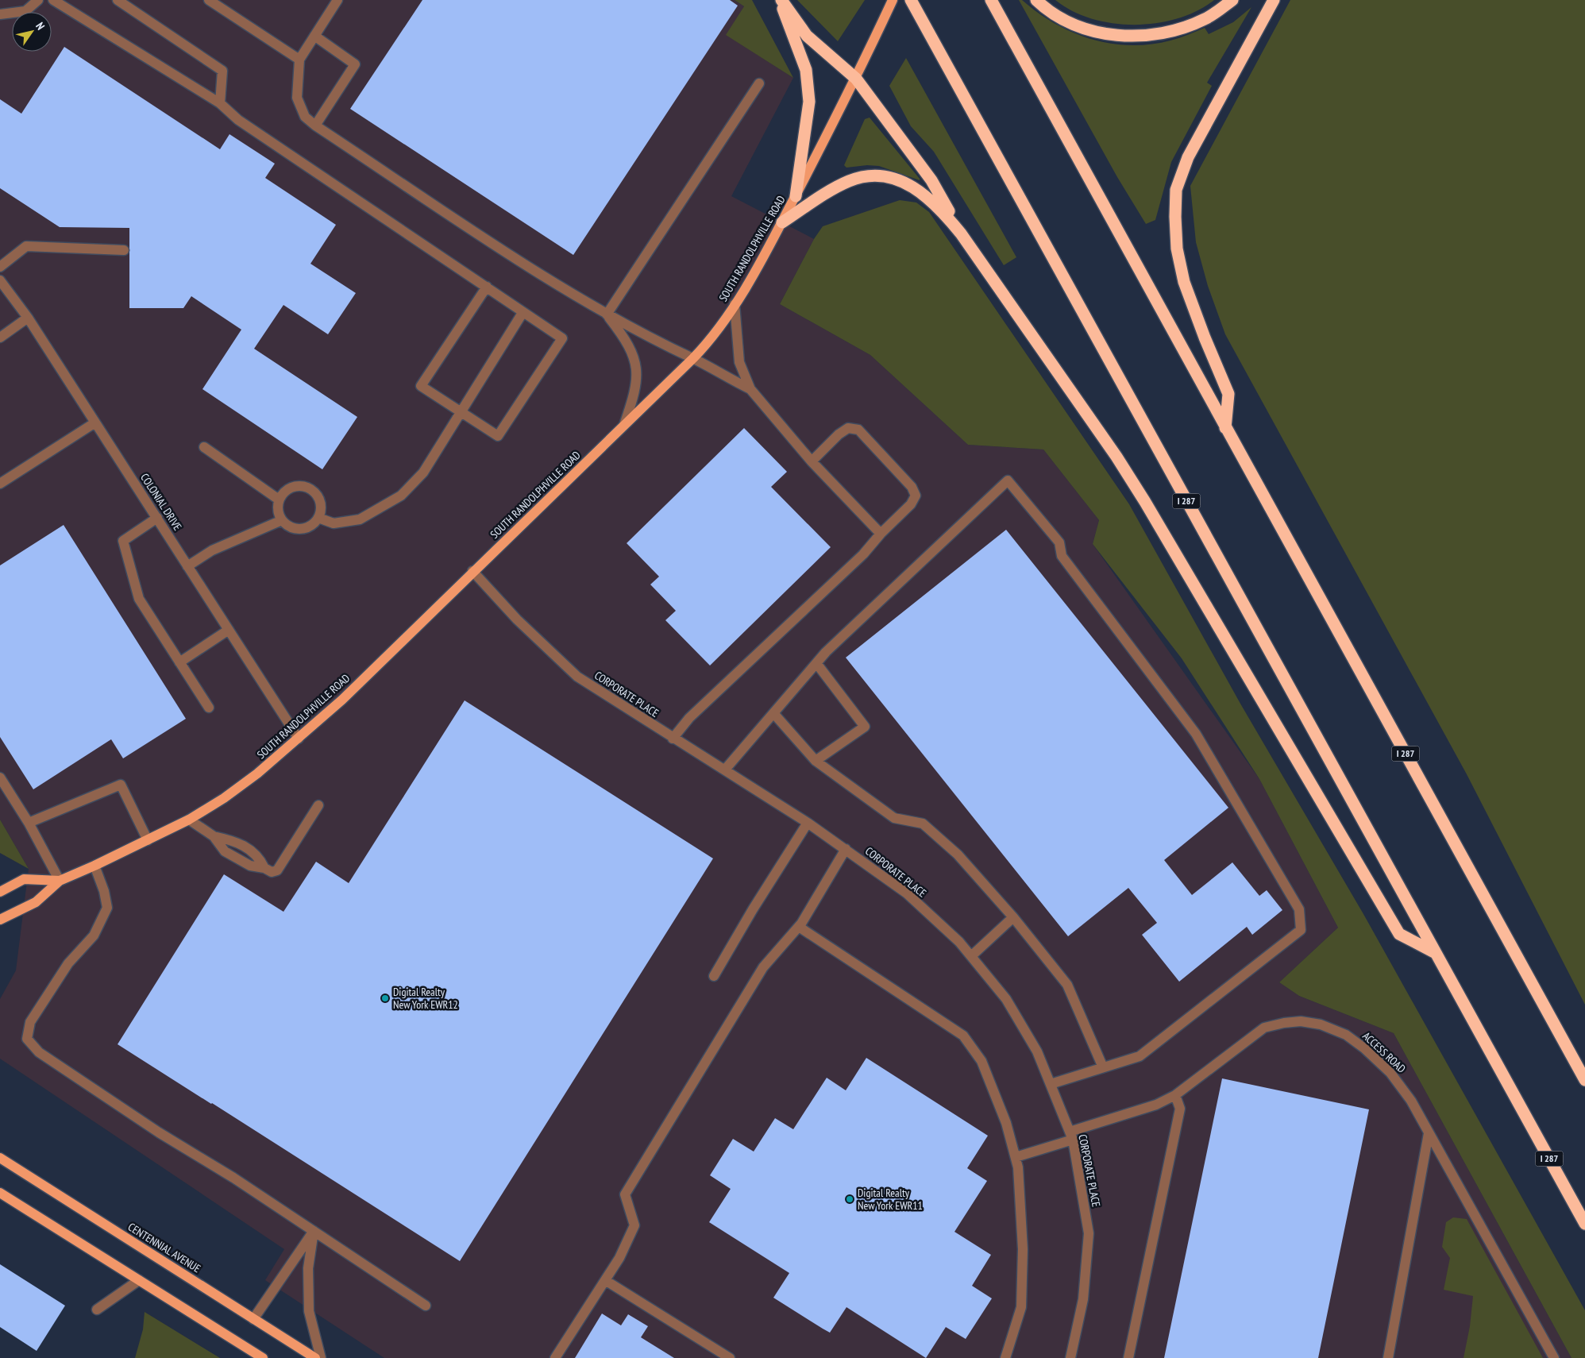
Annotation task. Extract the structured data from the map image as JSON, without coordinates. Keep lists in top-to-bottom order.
{
  "streets": {
    "highway": ["I 287"],
    "main road": ["SOUTH RANDOLPHVILLE ROAD", "CENTENNIAL AVENUE"],
    "street": ["COLONIAL DRIVE", "CORPORATE PLACE", "ACCESS ROAD"]
  },
  "crossings": [
    ["SOUTH RANDOLPHVILLE ROAD", "COLONIAL DRIVE"],
    ["SOUTH RANDOLPHVILLE ROAD", "CORPORATE PLACE"],
    ["CORPORATE PLACE", "ACCESS ROAD"]
  ],
  "places": ["Digital Realty New York EWR12", "Digital Realty New York EWR11"],
  "north": "top right"
}
